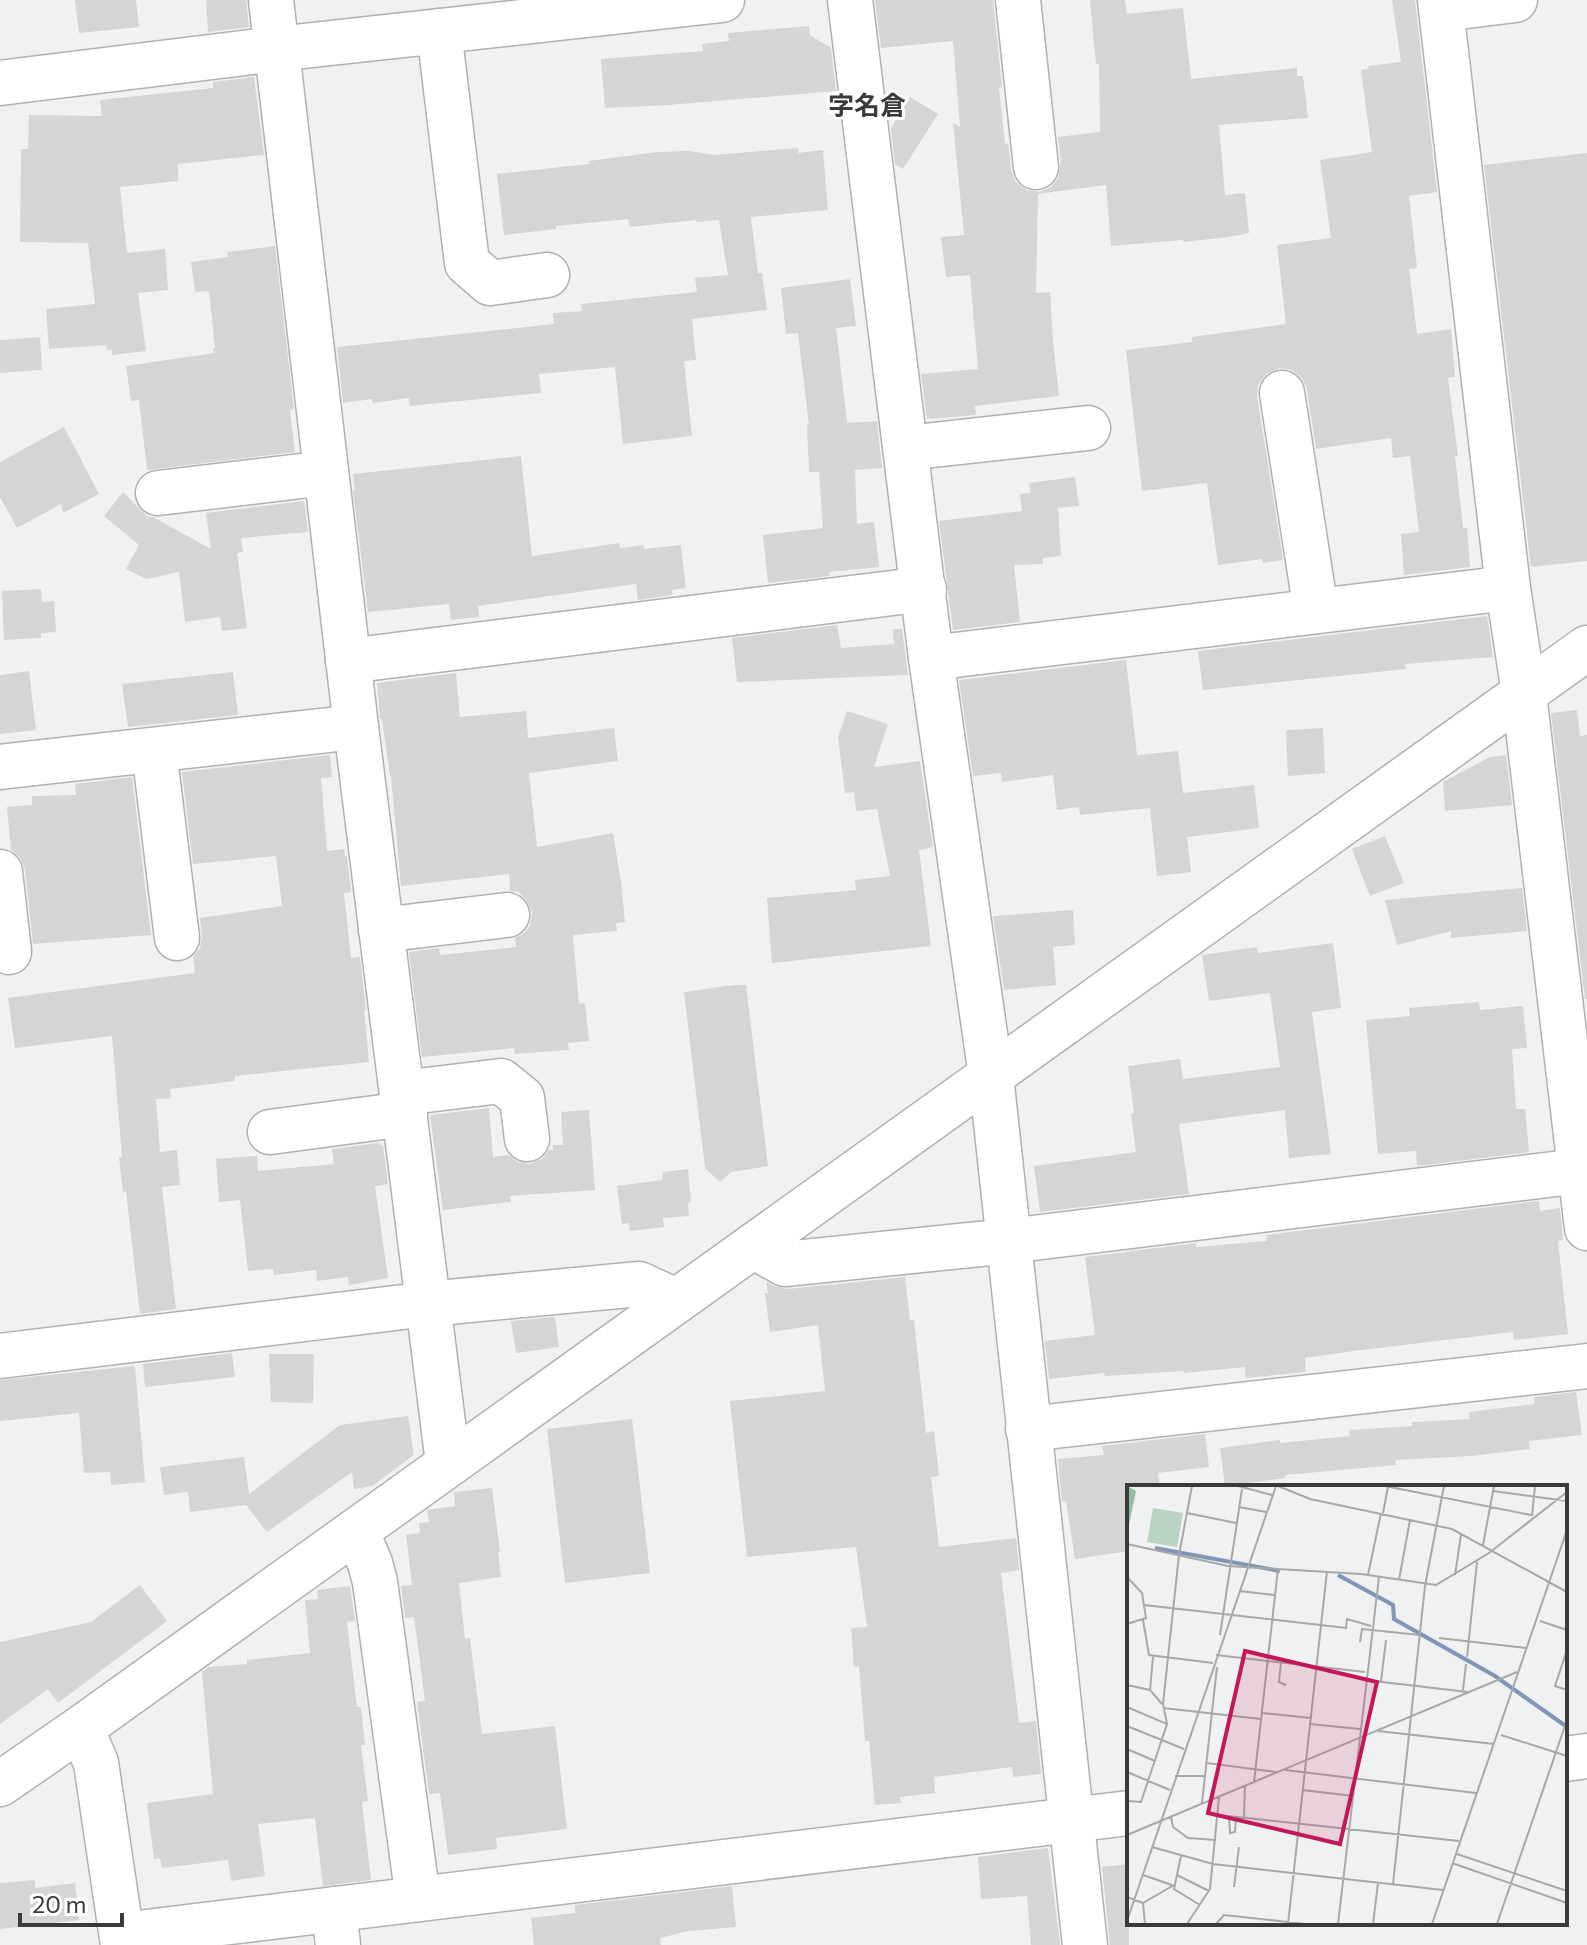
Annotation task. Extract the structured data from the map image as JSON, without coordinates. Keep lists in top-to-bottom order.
{
  "districts": ["字名倉"],
  "scale_bar": "20 m"
}
